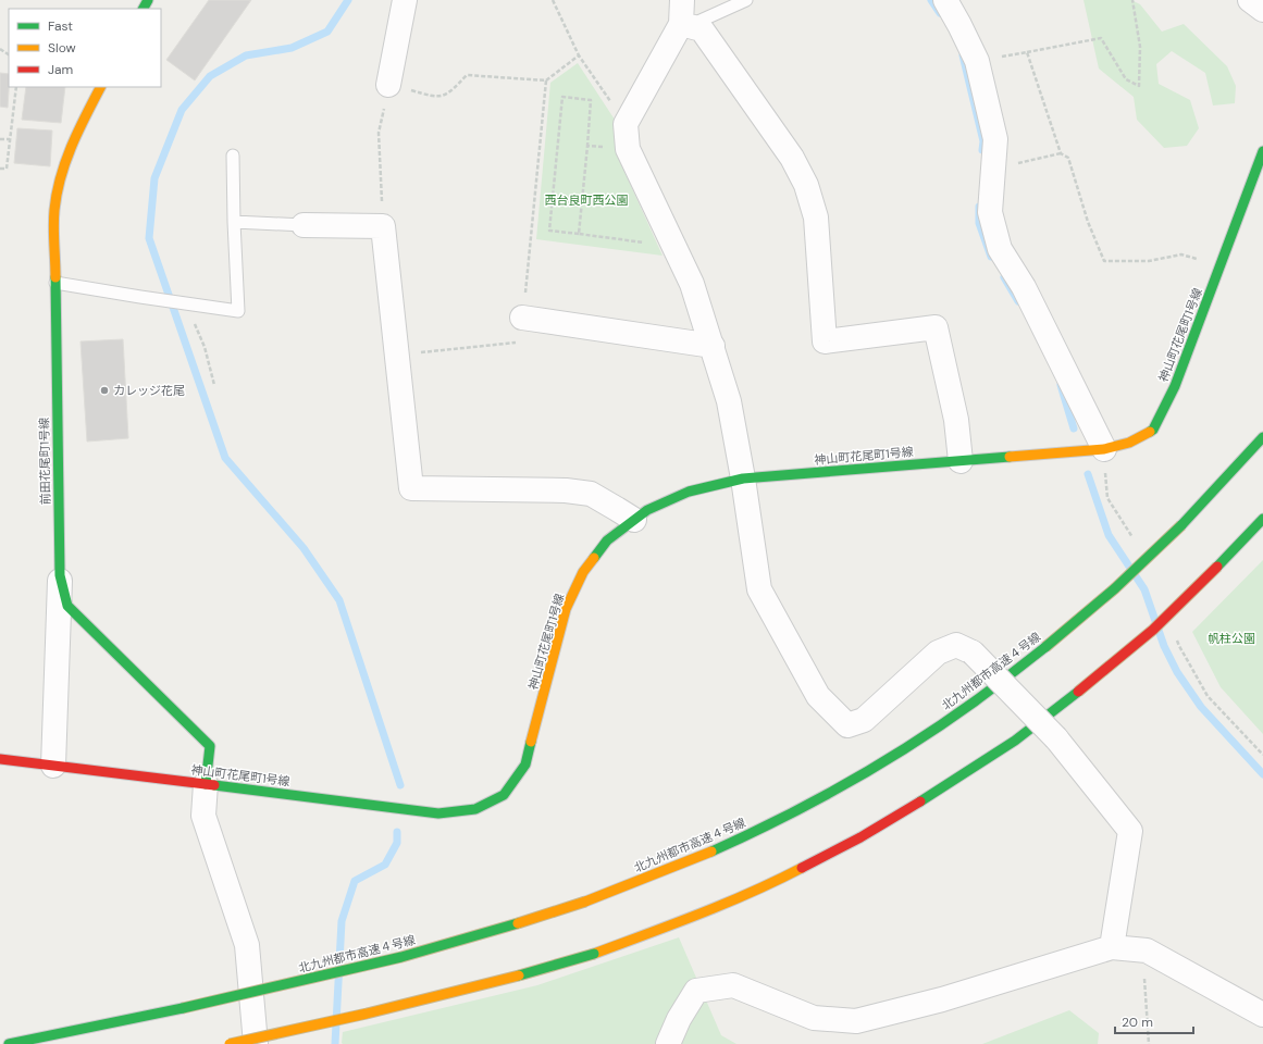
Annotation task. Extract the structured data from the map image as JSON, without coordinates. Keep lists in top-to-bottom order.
{
  "streets": {
    "main road": ["神山町花尾町1号線", "前田花尾町1号線", "北九州都市高速４号線"]
  },
  "crossings": [
    ["神山町花尾町1号線", "前田花尾町1号線"]
  ],
  "parks": ["西台良町西公園", "帆柱公園"],
  "places": ["カレッジ花尾"],
  "legend": ["Fast", "Slow", "Jam"],
  "scale_bar": "20 m"
}
